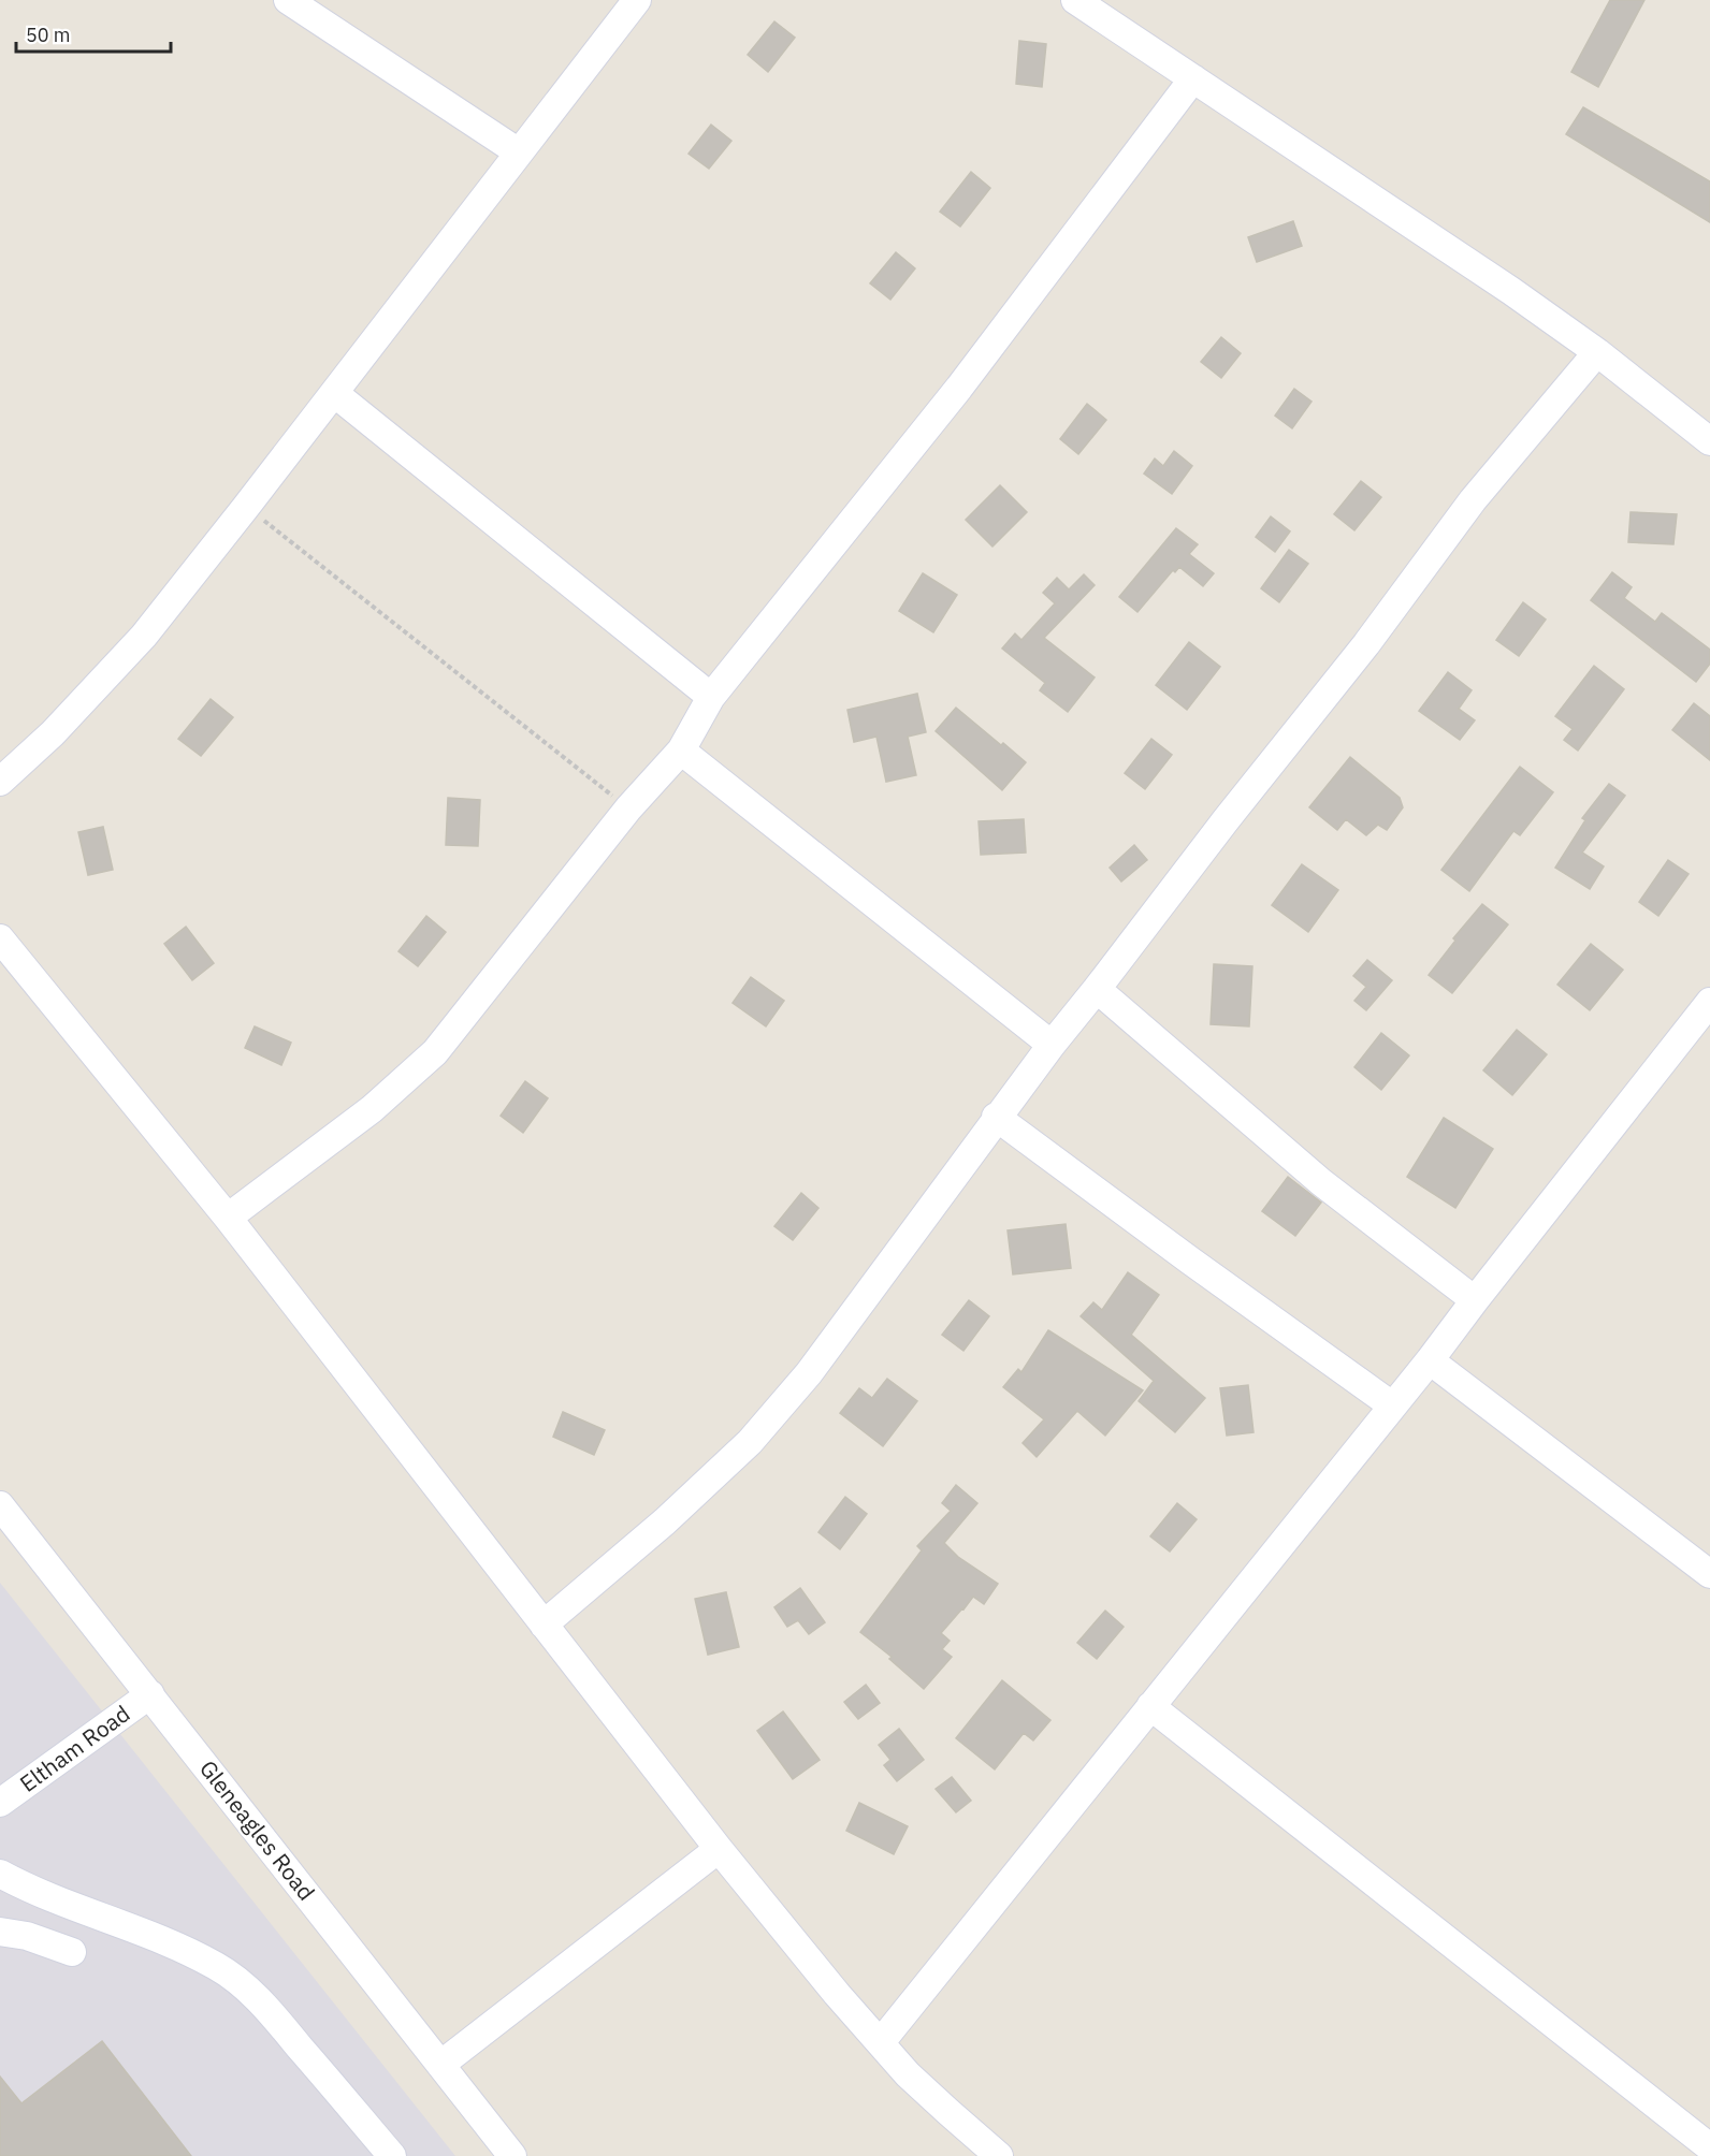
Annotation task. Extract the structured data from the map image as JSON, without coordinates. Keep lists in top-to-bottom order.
{
  "streets": {
    "street": ["Eltham Road", "Gleneagles Road"]
  },
  "crossings": [
    ["Eltham Road", "Gleneagles Road"]
  ],
  "scale_bar": "50 m"
}
